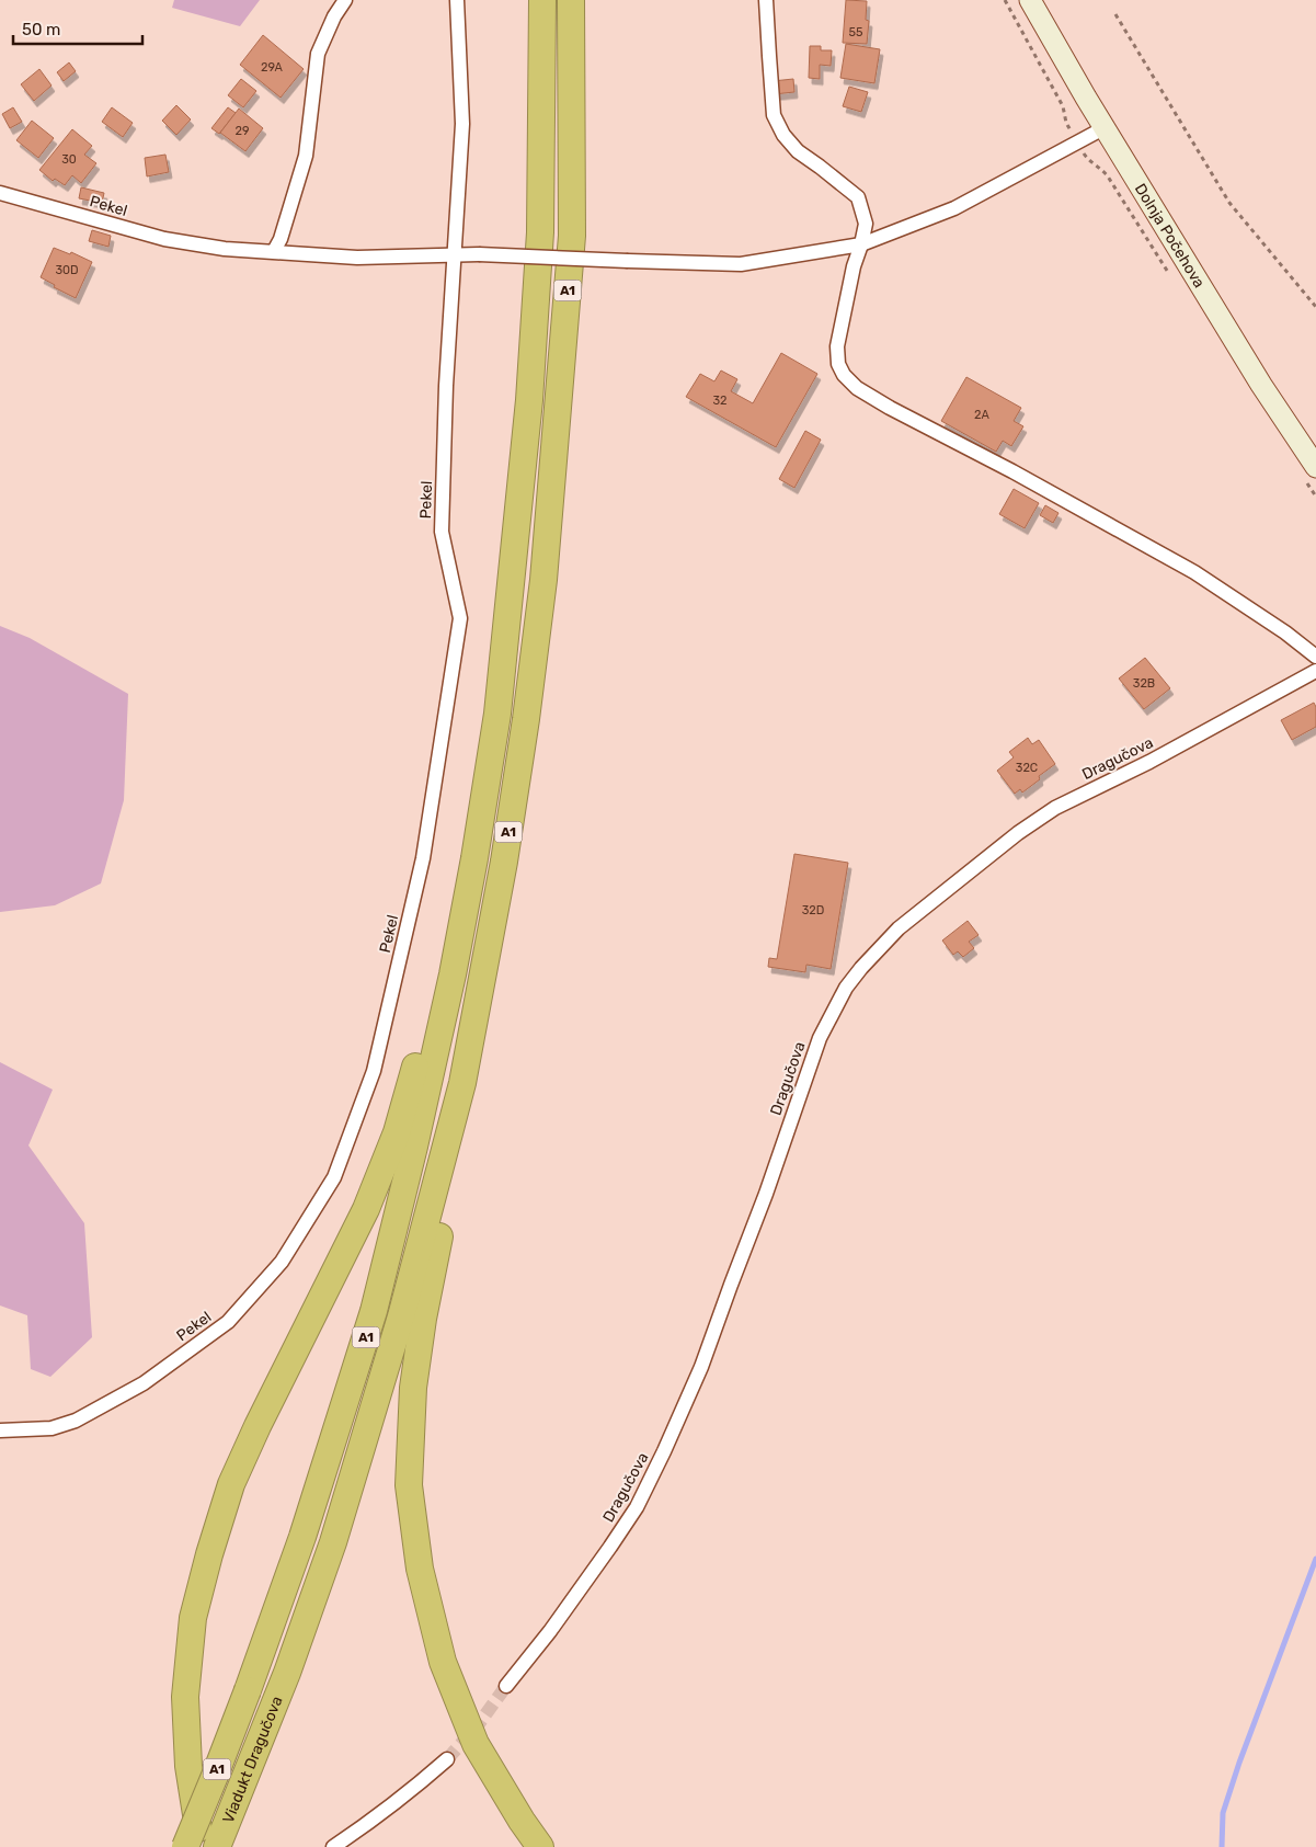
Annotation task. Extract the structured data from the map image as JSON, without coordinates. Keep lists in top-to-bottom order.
{
  "streets": {
    "highway": ["A1", "Viadukt Dragučova"],
    "main road": ["Dolnja Počehova"],
    "street": ["Pekel", "Dragučova"]
  },
  "crossings": [
    ["Pekel", "Dolnja Počehova"],
    ["A1", "Viadukt Dragučova"]
  ],
  "house_numbers": [
    "55",
    "29A",
    "29",
    "30",
    "30D",
    "32",
    "2A",
    "32B",
    "32C",
    "32D"
  ],
  "scale_bar": "50 m"
}
